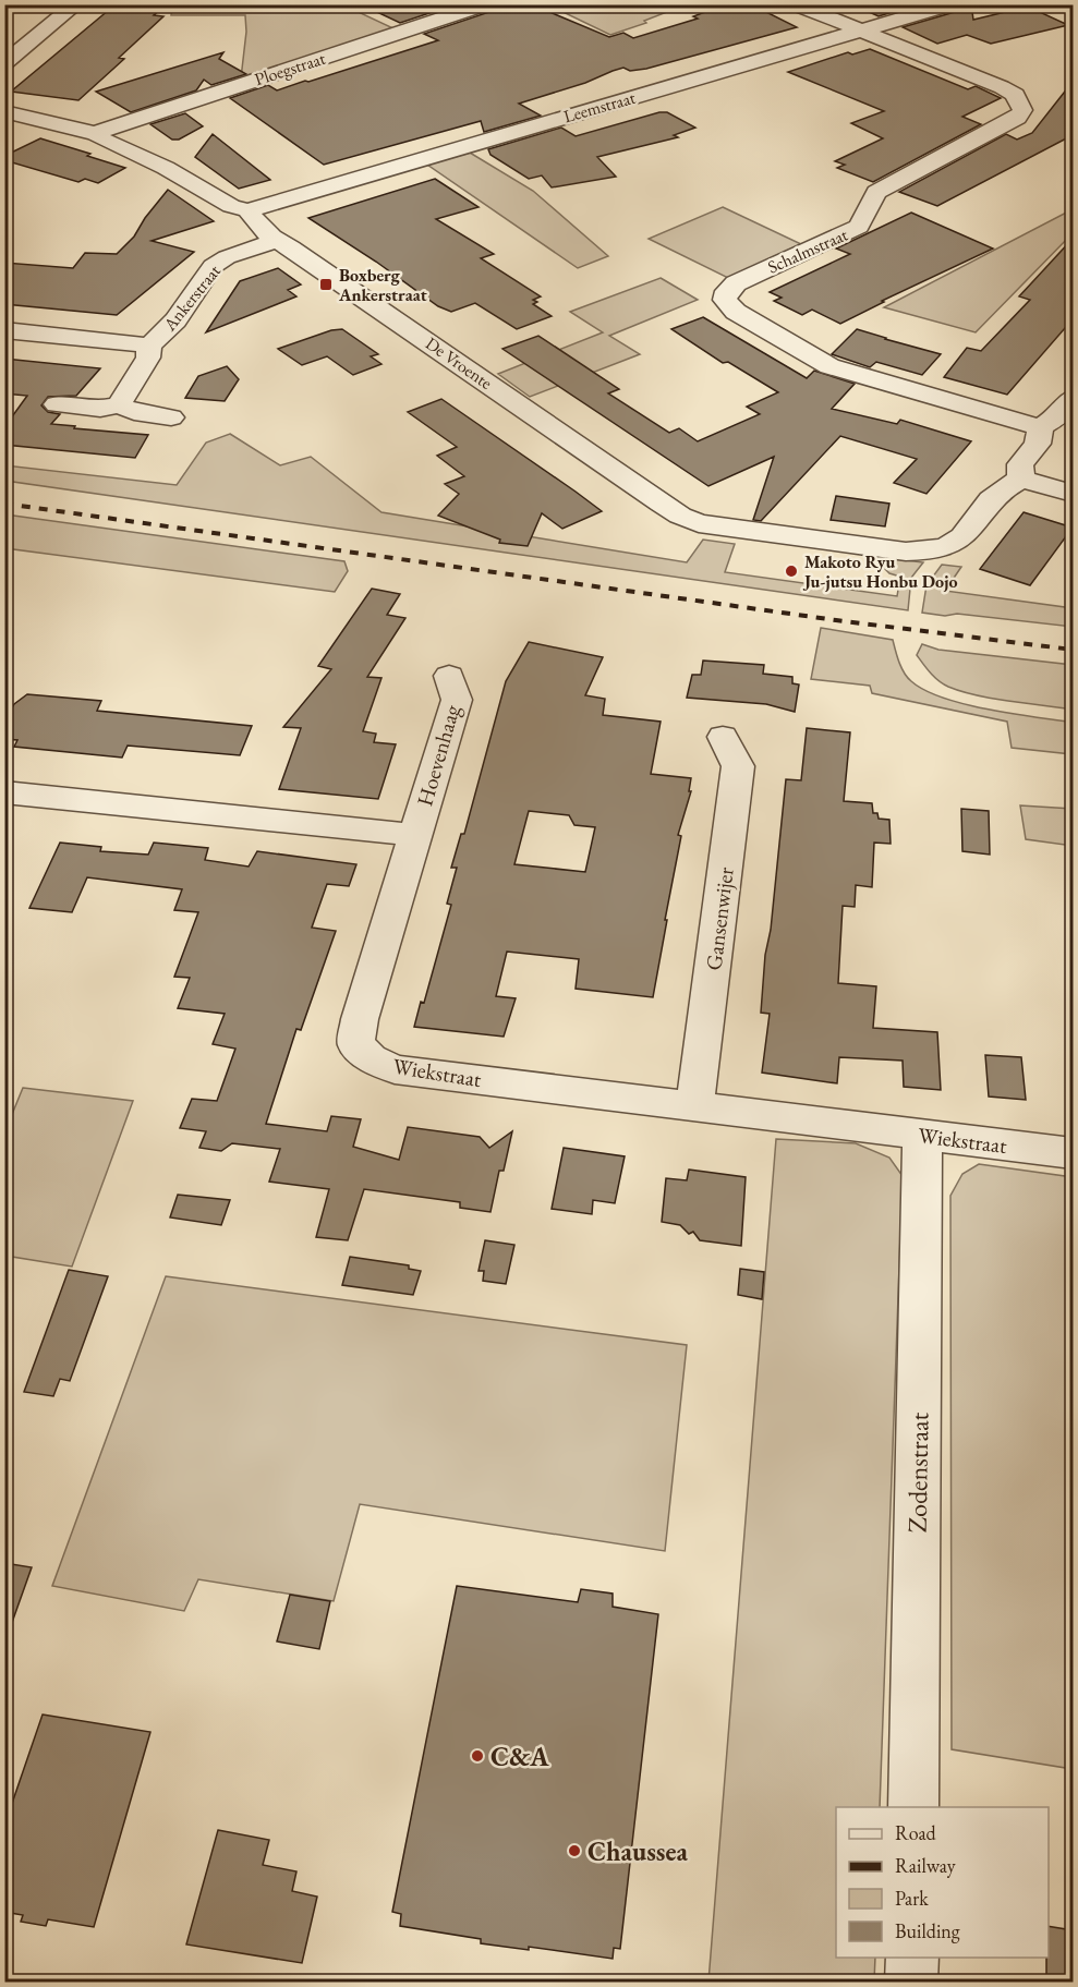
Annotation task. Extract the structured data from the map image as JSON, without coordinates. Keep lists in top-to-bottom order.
{
  "streets": {
    "street": [
      "Ploegstraat",
      "Leemstraat",
      "Schalmstraat",
      "Ankerstraat",
      "De Vroente",
      "Hoevenhaag",
      "Gansenwijer",
      "Wiekstraat",
      "Zodenstraat"
    ]
  },
  "crossings": [
    ["Leemstraat", "Schalmstraat"],
    ["Leemstraat", "De Vroente"],
    ["Ankerstraat", "De Vroente"],
    ["Hoevenhaag", "Wiekstraat"],
    ["Gansenwijer", "Wiekstraat"],
    ["Wiekstraat", "Zodenstraat"]
  ],
  "places": {
    "transit": ["Boxberg Ankerstraat"],
    "other": ["Makoto Ryu Ju-jutsu Honbu Dojo", "C&A", "Chaussea"]
  },
  "legend": [
    "Road",
    "Railway",
    "Park",
    "Building"
  ]
}
